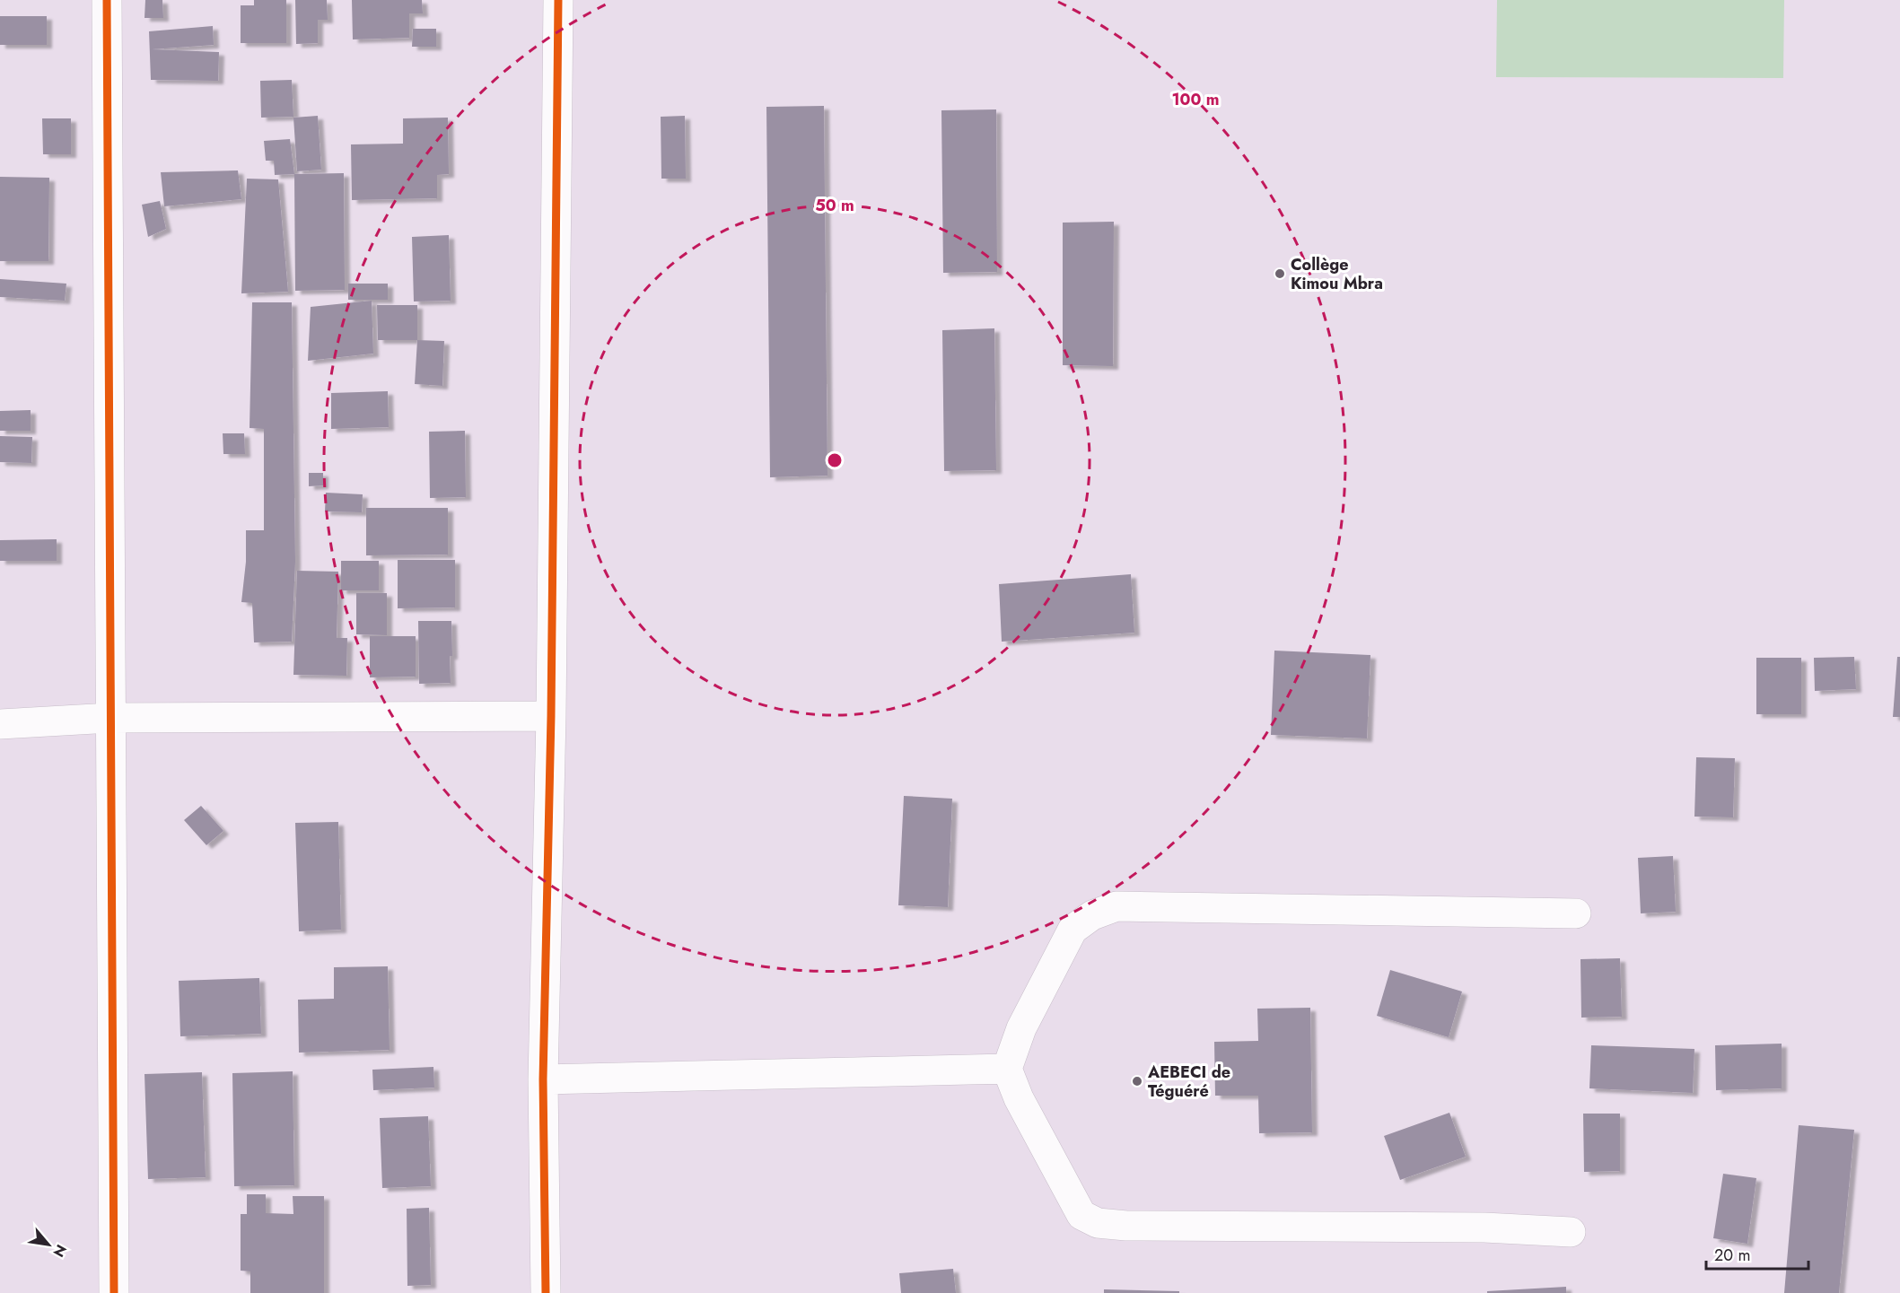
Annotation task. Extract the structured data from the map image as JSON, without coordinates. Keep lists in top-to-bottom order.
{
  "places": ["Collège Kimou Mbra", "AEBECI de Téguéré"],
  "scale_bar": "20 m",
  "north": "bottom right",
  "rings": ["100 m", "50 m"]
}
